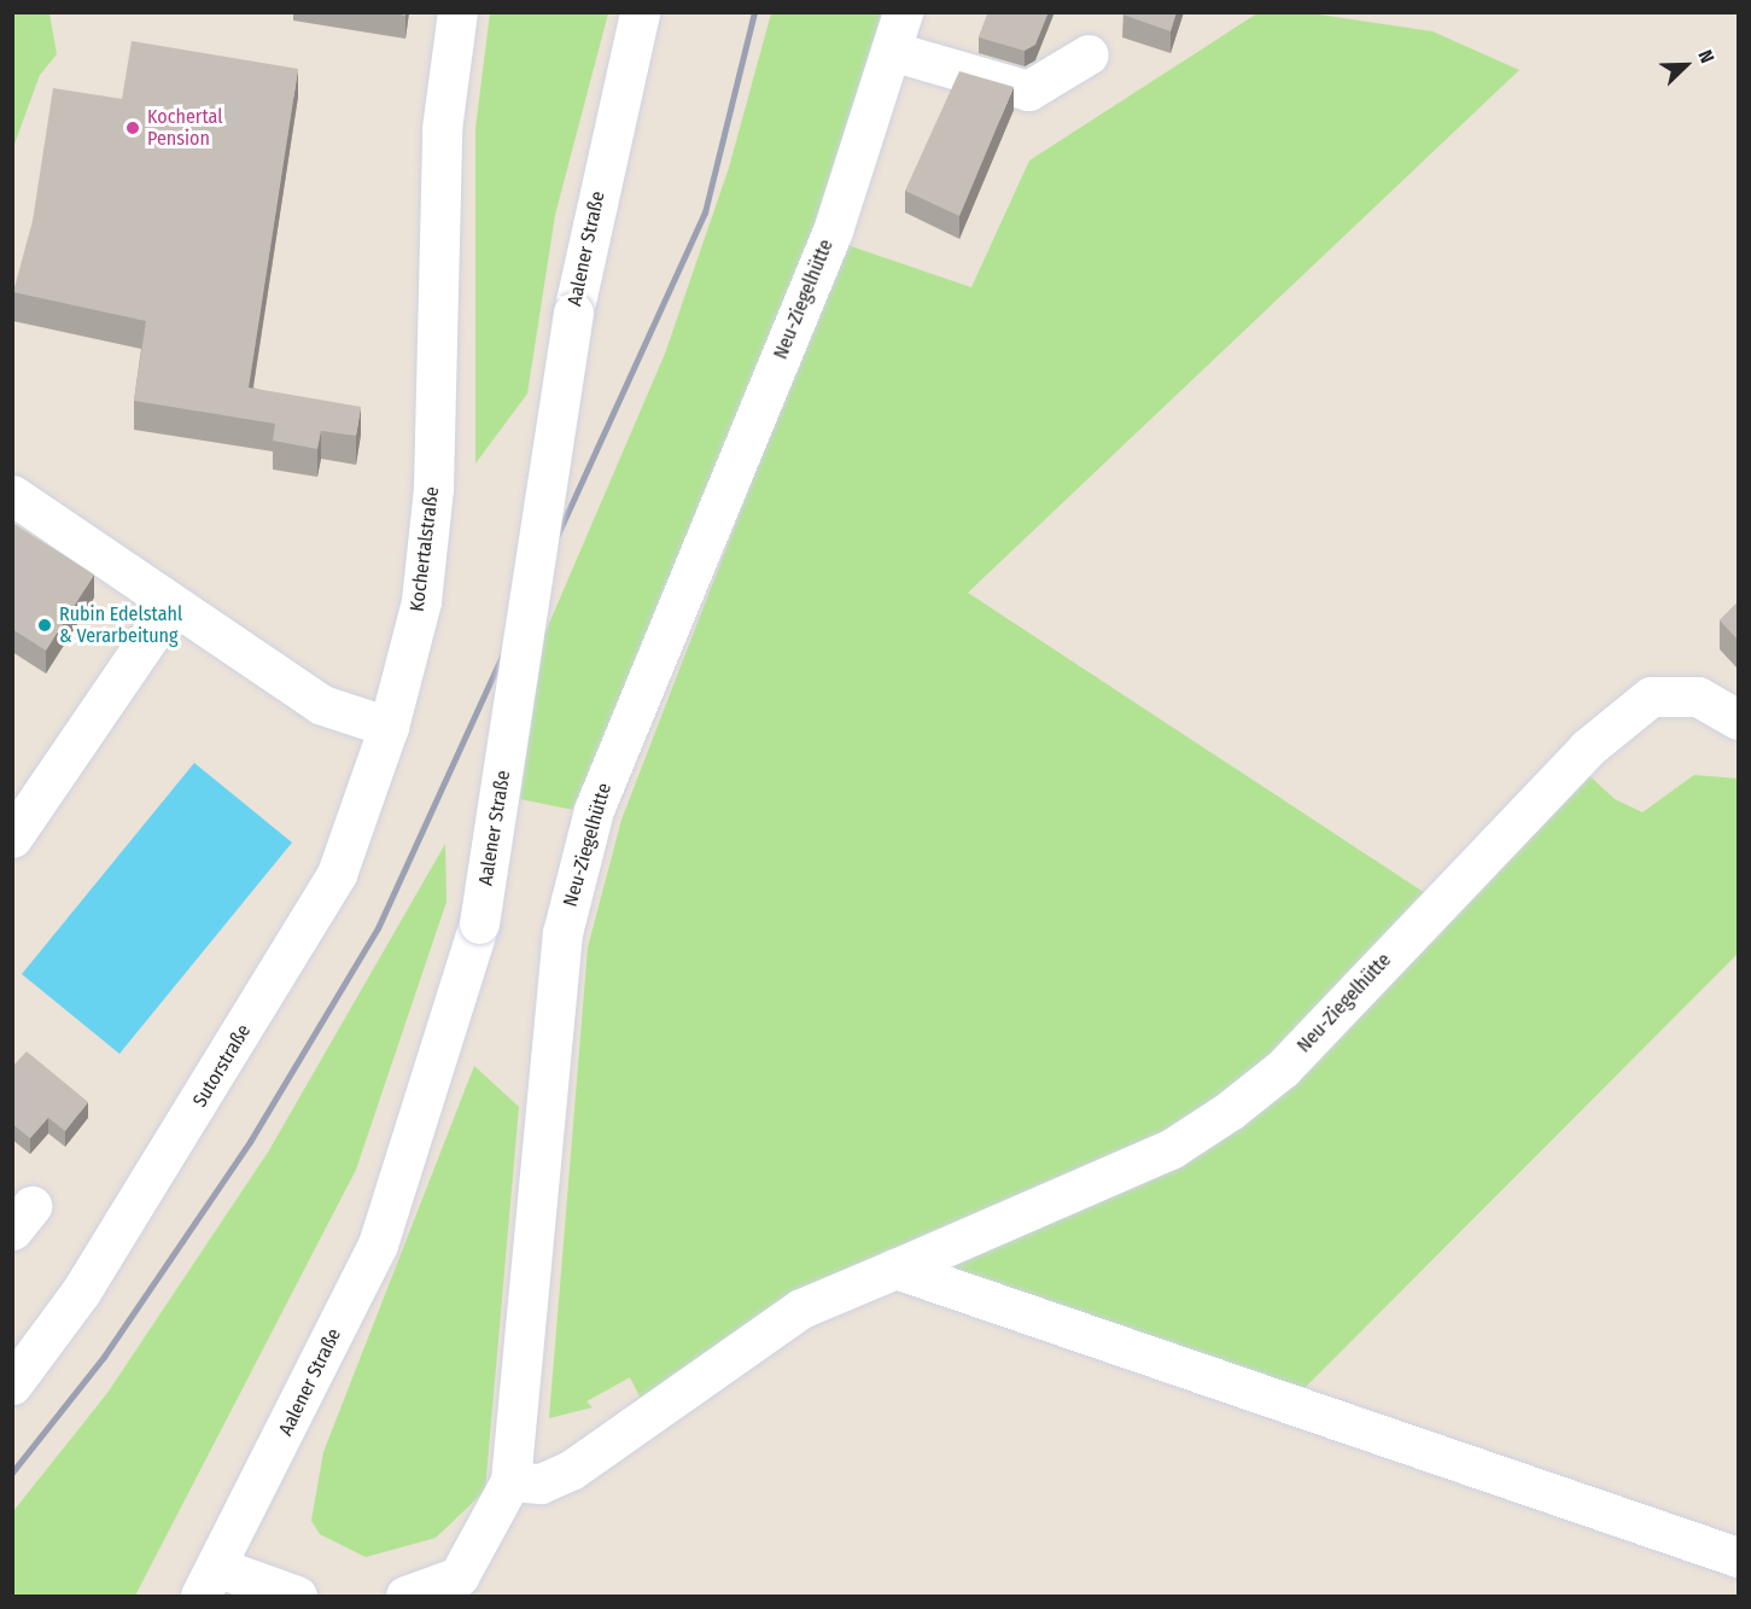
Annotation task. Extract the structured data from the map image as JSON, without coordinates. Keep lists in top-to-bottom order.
{
  "streets": {
    "street": [
      "Aalener Straße",
      "Neu-Ziegelhütte",
      "Kochertalstraße",
      "Sutorstraße"
    ]
  },
  "crossings": [
    ["Kochertalstraße", "Sutorstraße"]
  ],
  "places": ["Kochertal Pension", "Rubin Edelstahl & Verarbeitung"],
  "north": "top right"
}
